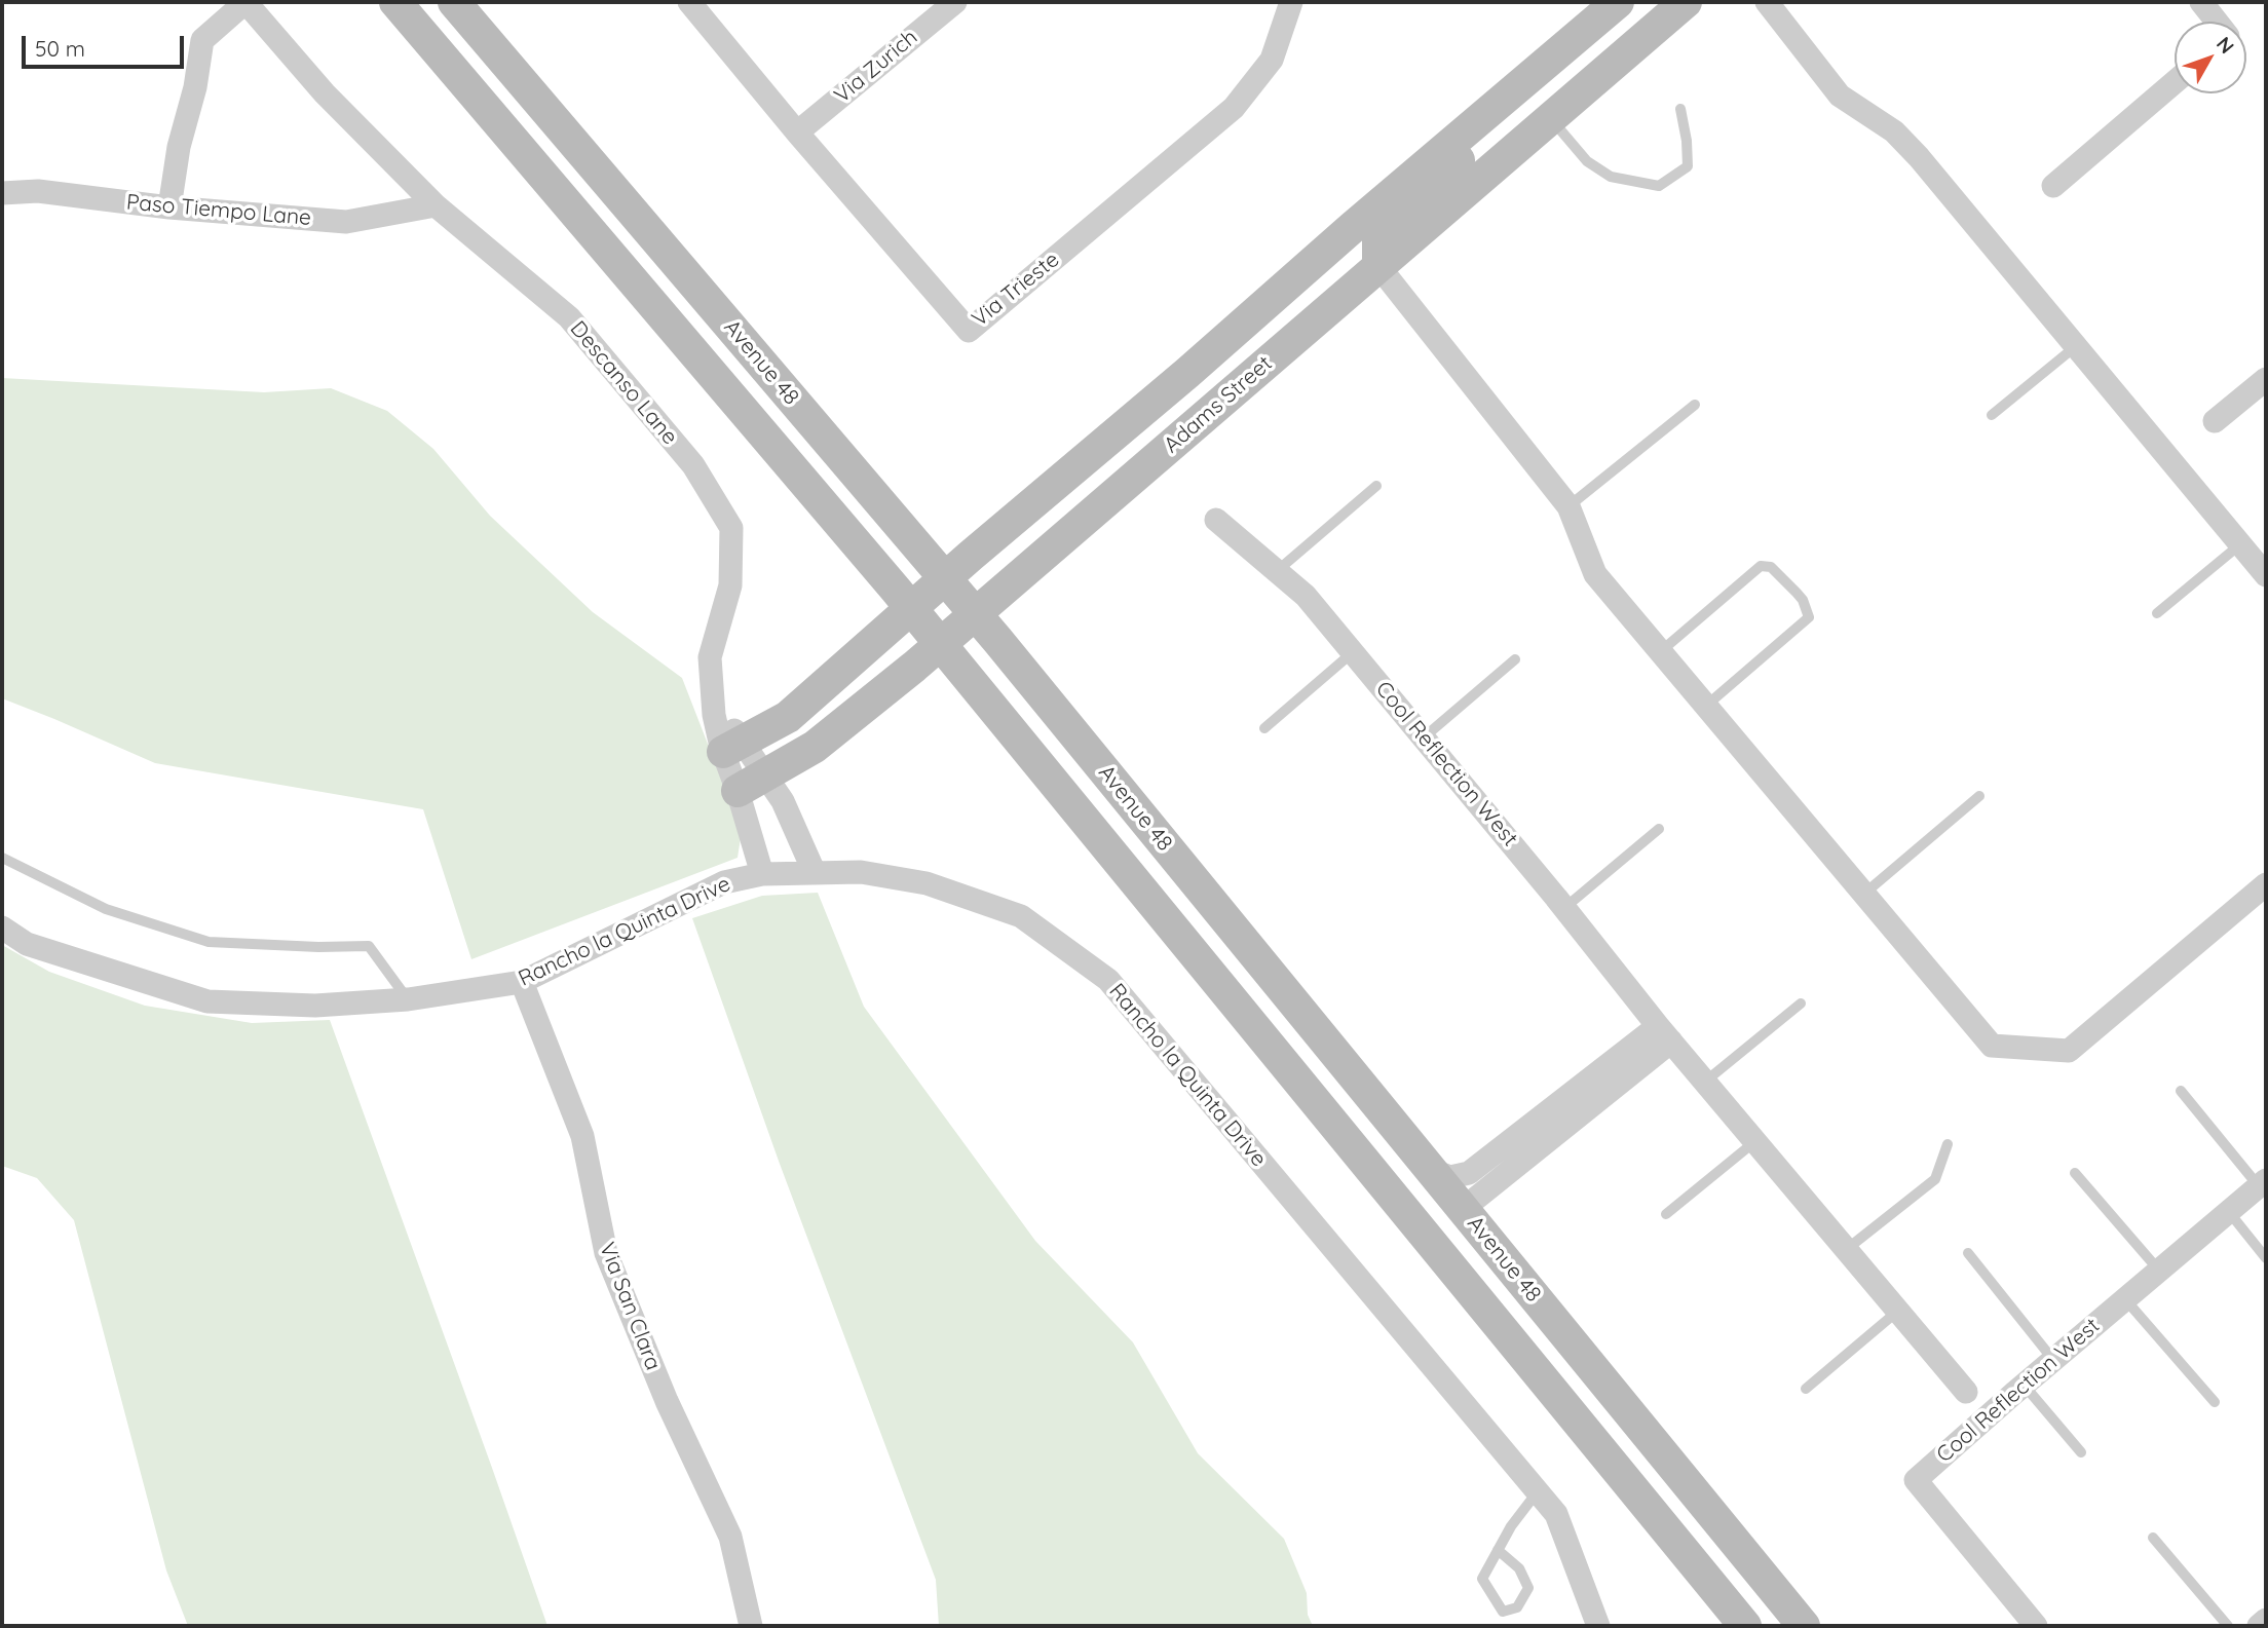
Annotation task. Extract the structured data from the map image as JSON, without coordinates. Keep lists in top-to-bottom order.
{
  "streets": {
    "main road": ["Avenue 48", "Adams Street"],
    "street": [
      "Via Zurich",
      "Paso Tiempo Lane",
      "Via Trieste",
      "Descanso Lane",
      "Cool Reflection West",
      "Rancho la Quinta Drive",
      "Via San Clara"
    ]
  },
  "crossings": [
    ["Via Zurich", "Via Trieste"],
    ["Paso Tiempo Lane", "Descanso Lane"],
    ["Avenue 48", "Adams Street"],
    ["Descanso Lane", "Adams Street"],
    ["Rancho la Quinta Drive", "Via San Clara"]
  ],
  "scale_bar": "50 m",
  "north": "top right"
}
